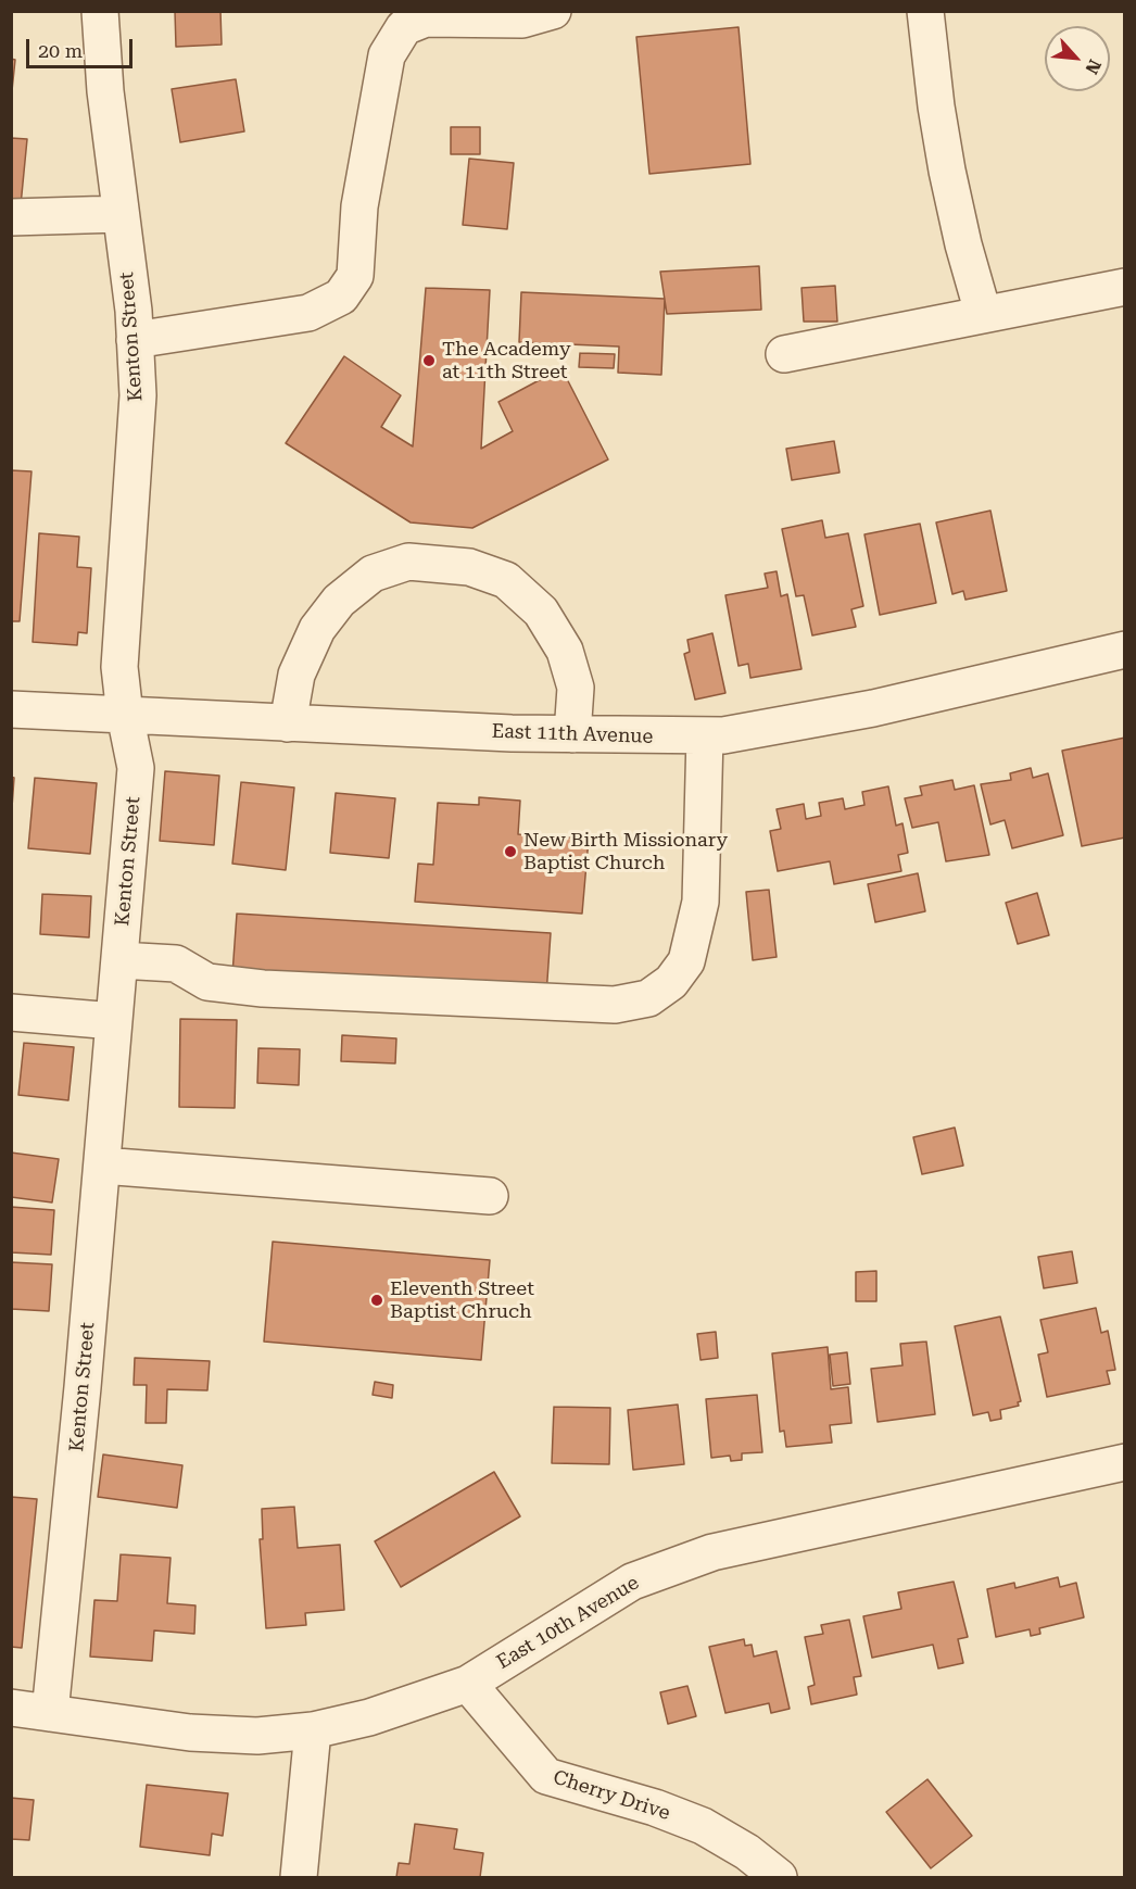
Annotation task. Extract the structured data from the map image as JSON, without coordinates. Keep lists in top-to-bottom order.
{
  "streets": {
    "street": [
      "Kenton Street",
      "East 11th Avenue",
      "East 10th Avenue",
      "Cherry Drive"
    ]
  },
  "crossings": [
    ["Kenton Street", "East 11th Avenue"],
    ["Kenton Street", "East 10th Avenue"],
    ["East 10th Avenue", "Cherry Drive"]
  ],
  "places": ["The Academy at 11th Street", "New Birth Missionary Baptist Church", "Eleventh Street Baptist Chruch"],
  "scale_bar": "20 m",
  "north": "bottom right"
}
